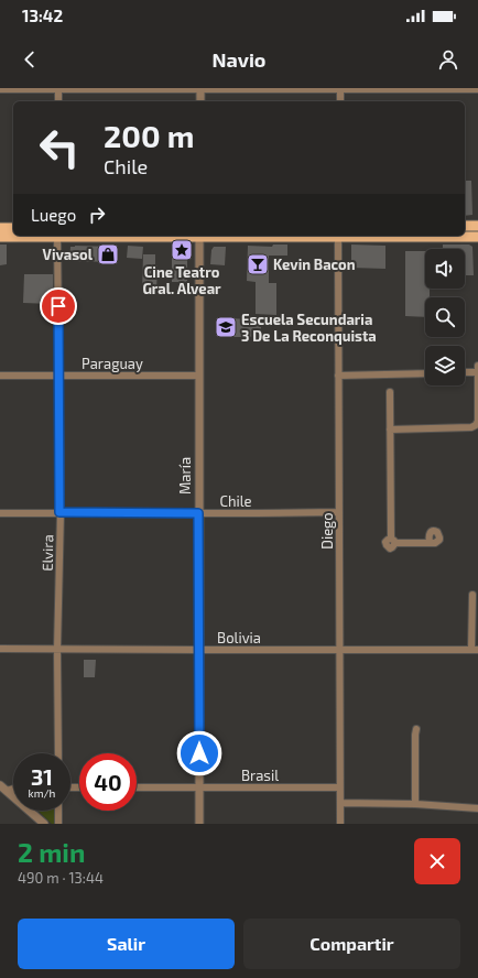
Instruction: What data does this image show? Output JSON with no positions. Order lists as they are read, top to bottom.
{
  "streets": {
    "street": [
      "Paraguay",
      "María",
      "Chile",
      "Diego",
      "Elvira",
      "Bolivia",
      "Brasil"
    ]
  },
  "crossings": [
    ["Paraguay", "María"],
    ["Paraguay", "Elvira"],
    ["María", "Chile"],
    ["María", "Bolivia"],
    ["María", "Brasil"],
    ["Chile", "Diego"],
    ["Chile", "Elvira"],
    ["Diego", "Bolivia"],
    ["Diego", "Brasil"],
    ["Elvira", "Bolivia"]
  ],
  "places": {
    "place": ["Cine Teatro Gral. Alvear"],
    "shop": ["Vivasol"],
    "bar": ["Kevin Bacon"],
    "school or university": ["Escuela Secundaria 3 De La Reconquista"]
  },
  "page": {
    "status": "13:42",
    "header": "Navio",
    "turn": ["200 m", "Chile"],
    "then": "Luego",
    "speed": "31 km/h",
    "limit": "40",
    "heading": ["2 min", "490 m · 13:44"],
    "buttons": ["Salir", "Compartir"]
  }
}
